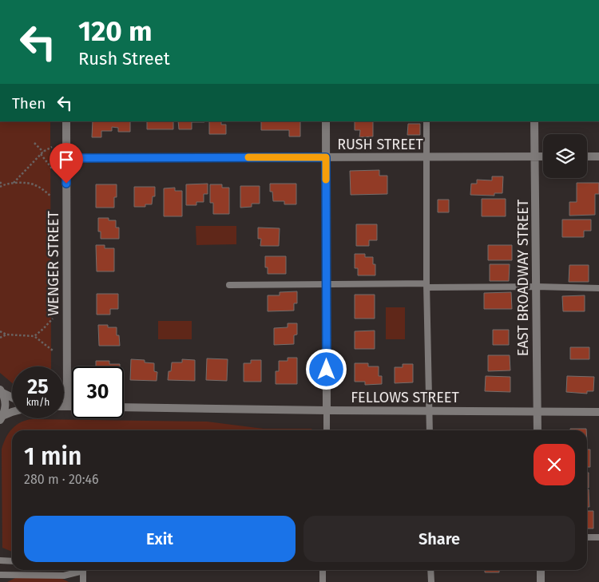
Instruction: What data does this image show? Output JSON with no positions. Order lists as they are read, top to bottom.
{
  "streets": {
    "street": [
      "RUSH STREET",
      "WENGER STREET",
      "EAST BROADWAY STREET",
      "FELLOWS STREET"
    ]
  },
  "crossings": [
    ["RUSH STREET", "WENGER STREET"],
    ["RUSH STREET", "EAST BROADWAY STREET"],
    ["EAST BROADWAY STREET", "FELLOWS STREET"]
  ],
  "page": {
    "turn": ["120 m", "Rush Street"],
    "then": "Then",
    "speed": "25 km/h",
    "limit": "30",
    "heading": ["1 min", "280 m · 20:46"],
    "buttons": ["Exit", "Share"]
  }
}
